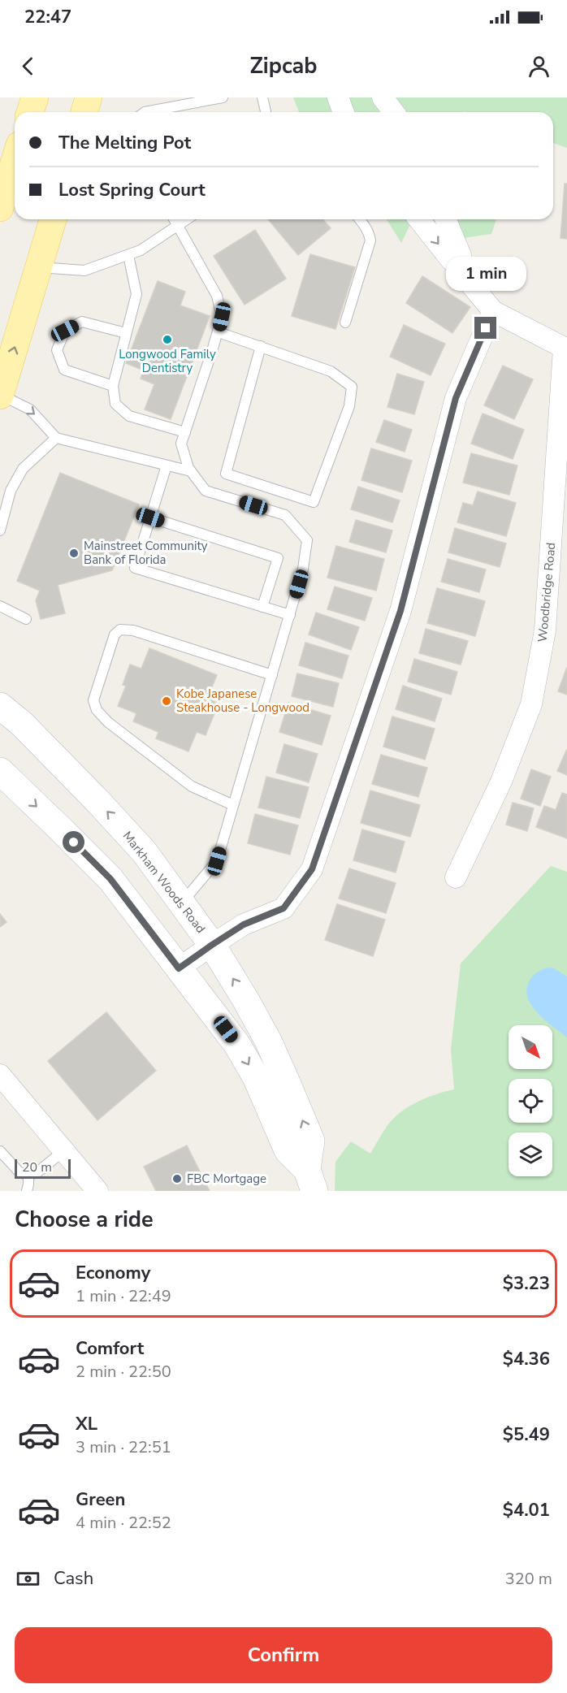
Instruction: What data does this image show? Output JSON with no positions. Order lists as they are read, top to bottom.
{
  "streets": {
    "main road": ["Markham Woods Road"],
    "street": ["Woodbridge Road"]
  },
  "places": [
    "Longwood Family Dentistry",
    "Mainstreet Community Bank of Florida",
    "Kobe Japanese Steakhouse - Longwood",
    "FBC Mortgage"
  ],
  "scale_bar": "20 m",
  "north": "bottom right",
  "page": {
    "status": "22:47",
    "header": "Zipcab",
    "banner": ["The Melting Pot", "Lost Spring Court"],
    "bubble": "1 min",
    "scale": "20 m",
    "heading": "Choose a ride",
    "list": [
      {
        "name": "Economy",
        "note": "1 min · 22:49",
        "value": "$3.23"
      },
      {
        "name": "Comfort",
        "note": "2 min · 22:50",
        "value": "$4.36"
      },
      {
        "name": "XL",
        "note": "3 min · 22:51",
        "value": "$5.49"
      },
      {
        "name": "Green",
        "note": "4 min · 22:52",
        "value": "$4.01"
      }
    ],
    "pay": ["Cash", "320 m"],
    "buttons": "Confirm"
  }
}
